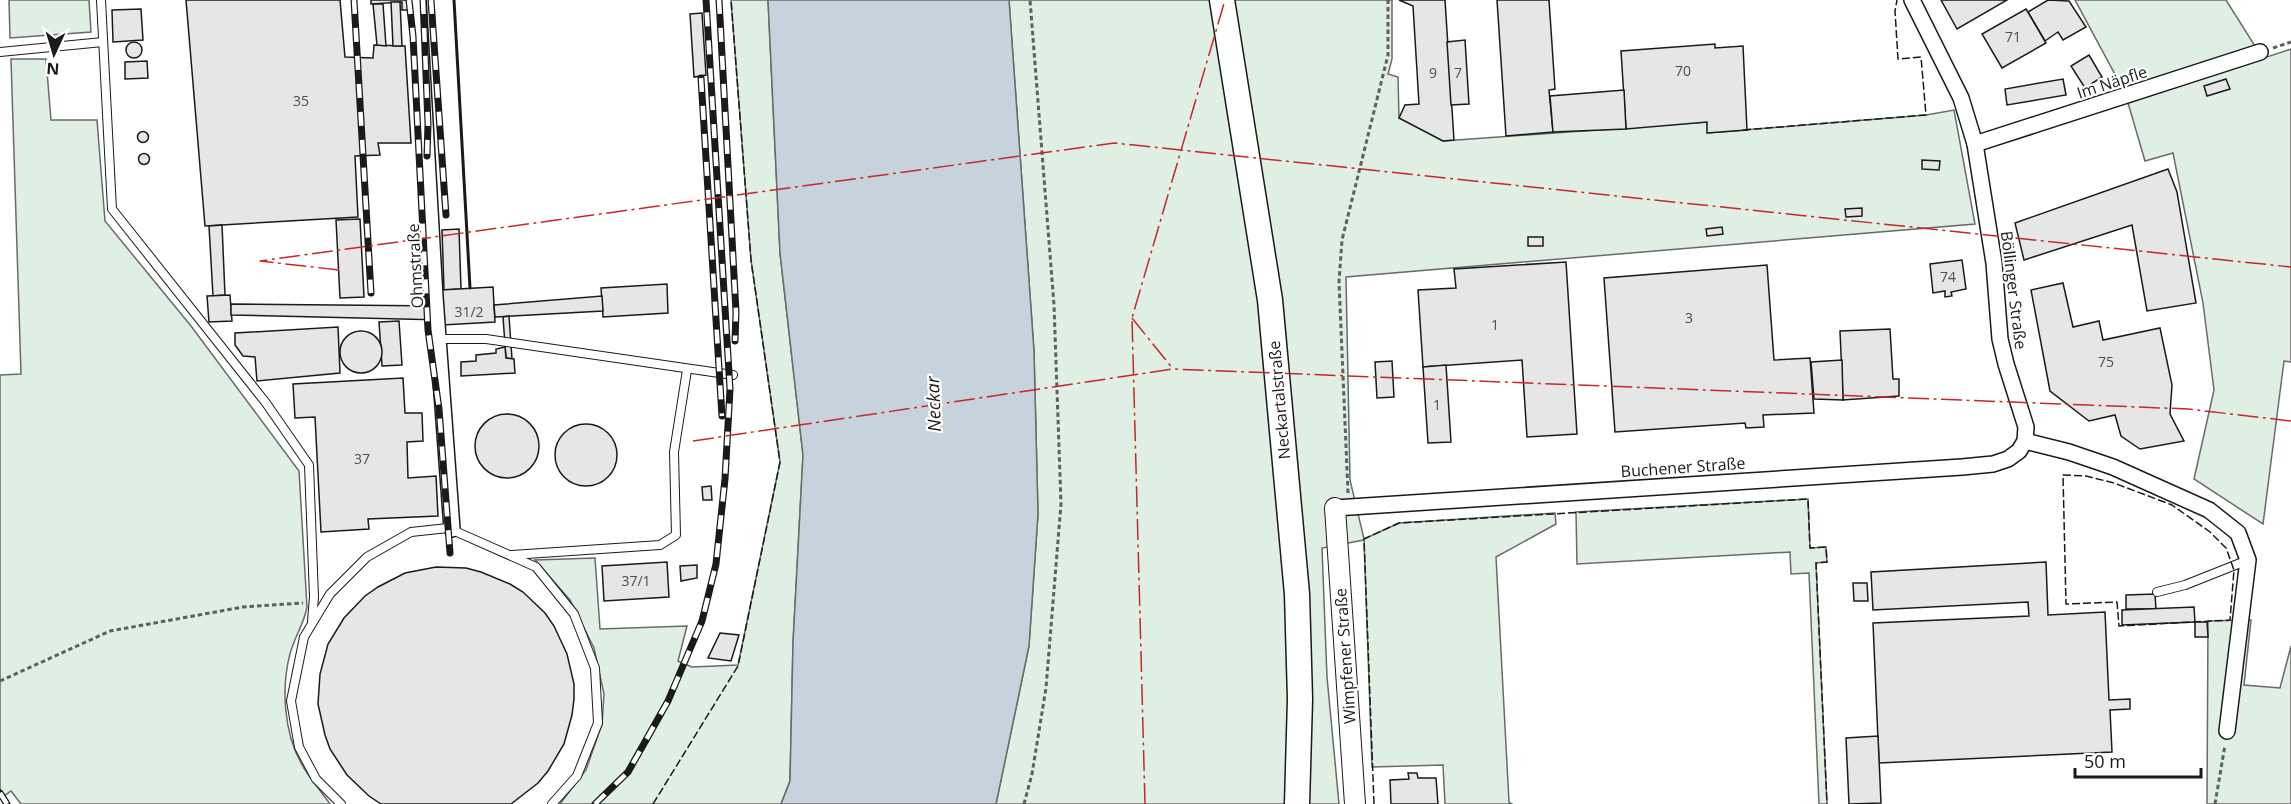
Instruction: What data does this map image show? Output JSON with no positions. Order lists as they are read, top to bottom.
{
  "streets": {
    "main road": ["Neckartalstraße"],
    "street": [
      "Im Näpfle",
      "Ohmstraße",
      "Böllinger Straße",
      "Buchener Straße",
      "Wimpfener Straße"
    ]
  },
  "crossings": [
    ["Im Näpfle", "Böllinger Straße"],
    ["Böllinger Straße", "Buchener Straße"],
    ["Buchener Straße", "Wimpfener Straße"]
  ],
  "water": ["Neckar"],
  "house_numbers": [
    "71",
    "70",
    "9",
    "7",
    "35",
    "74",
    "31/2",
    "3",
    "1",
    "75",
    "1",
    "37",
    "37/1"
  ],
  "scale_bar": "50 m",
  "north": "bottom"
}
